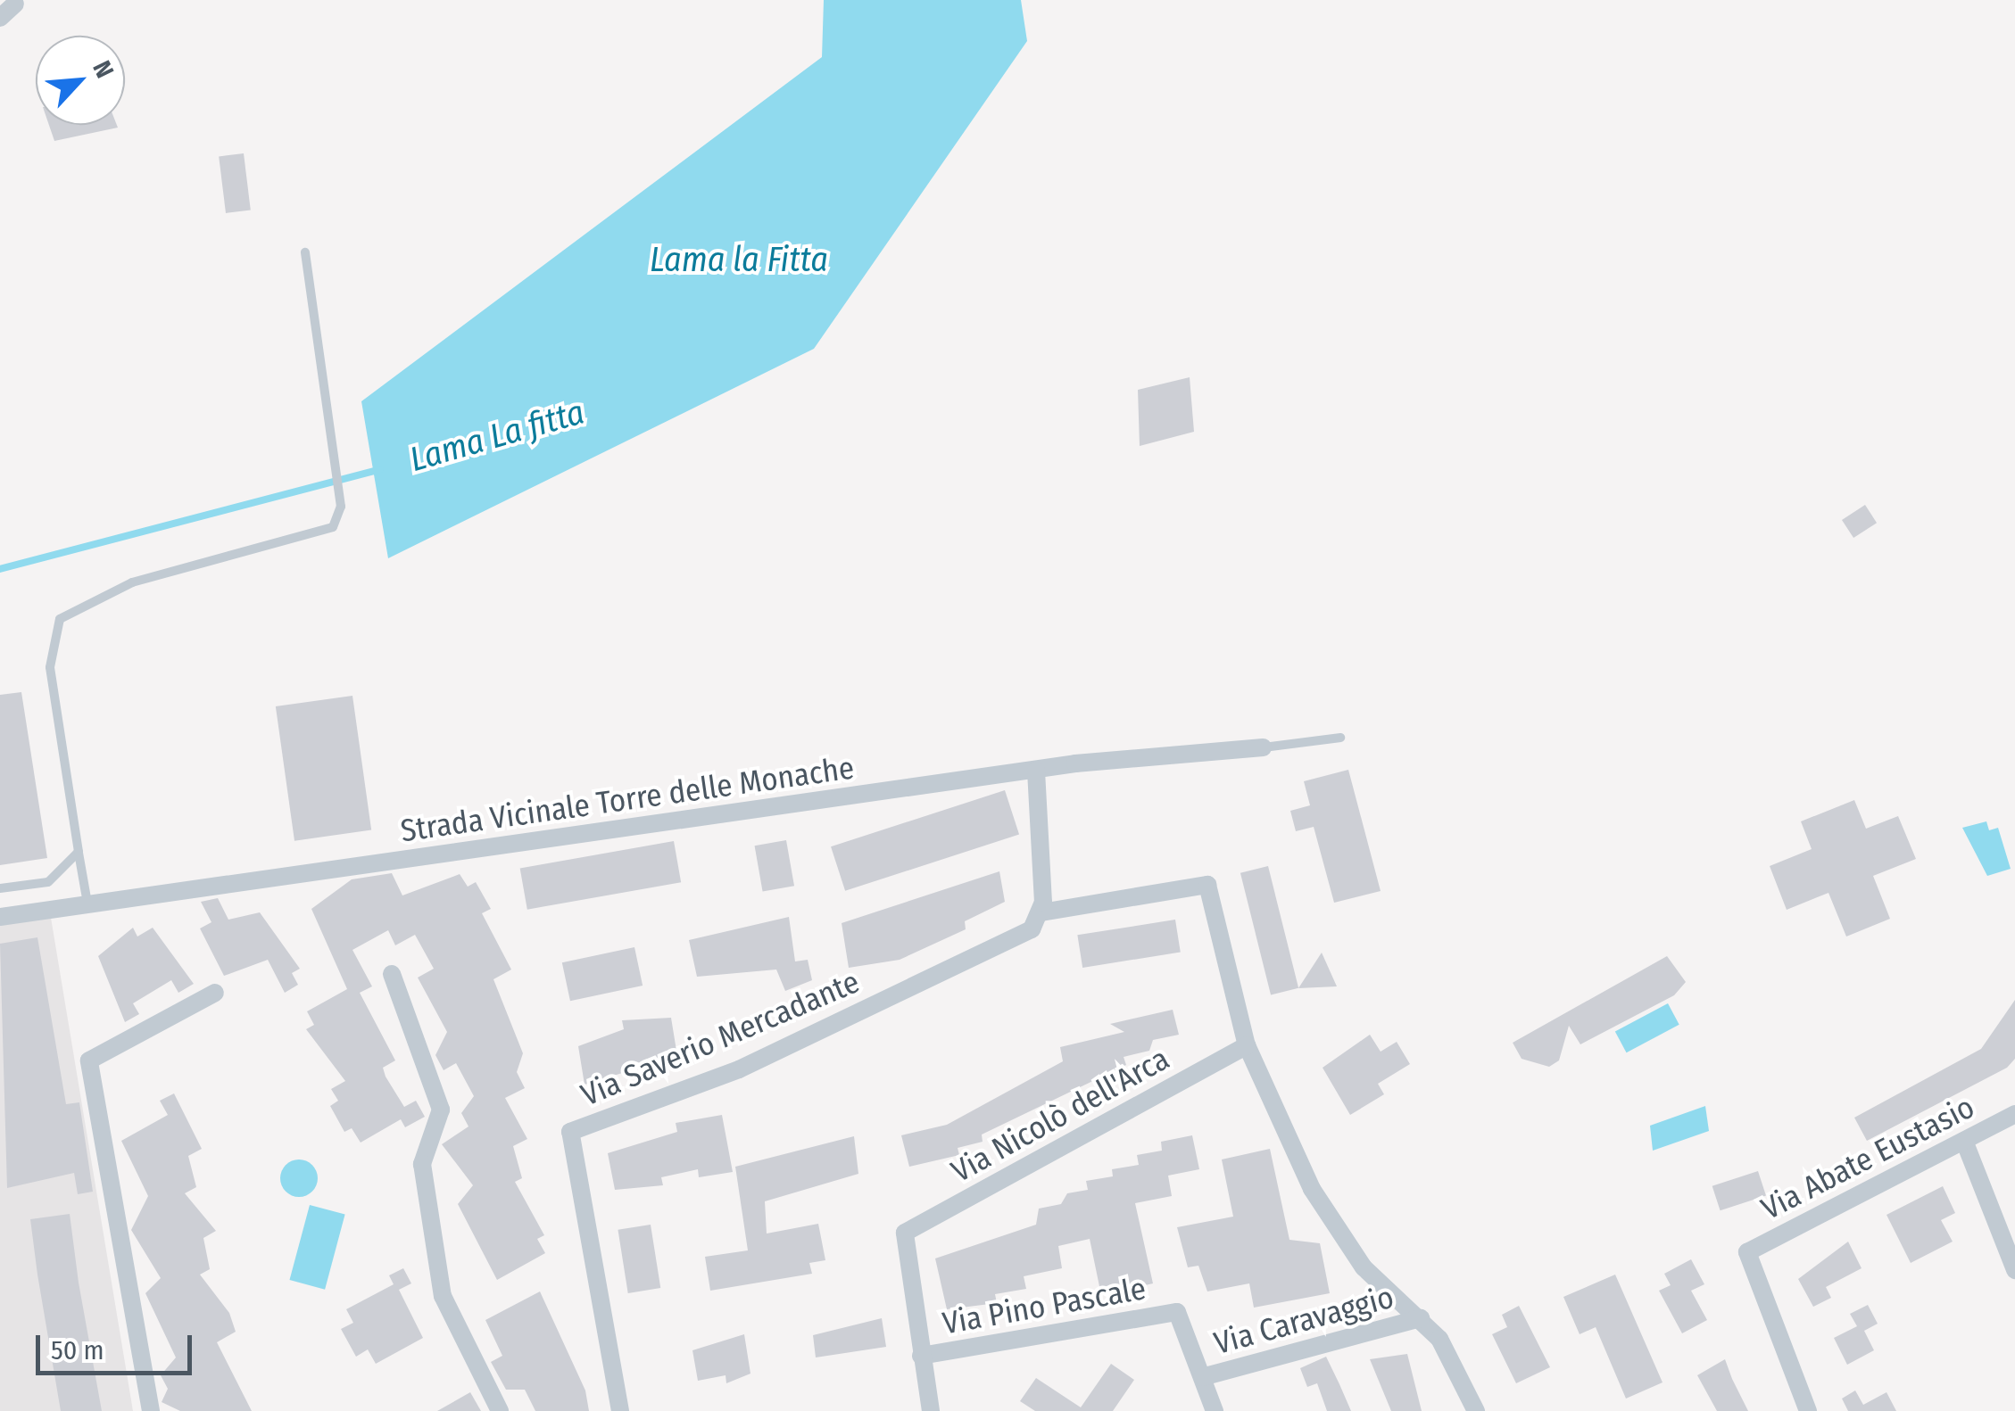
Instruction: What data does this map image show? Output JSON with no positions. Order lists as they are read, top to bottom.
{
  "streets": {
    "street": [
      "Strada Vicinale Torre delle Monache",
      "Via Saverio Mercadante",
      "Via Nicolò dell'Arca",
      "Via Abate Eustasio",
      "Via Pino Pascale",
      "Via Caravaggio"
    ]
  },
  "crossings": [
    ["Via Nicolò dell'Arca", "Via Pino Pascale"],
    ["Via Pino Pascale", "Via Caravaggio"]
  ],
  "water": ["Lama la Fitta", "Lama La fitta"],
  "scale_bar": "50 m",
  "north": "top right"
}
